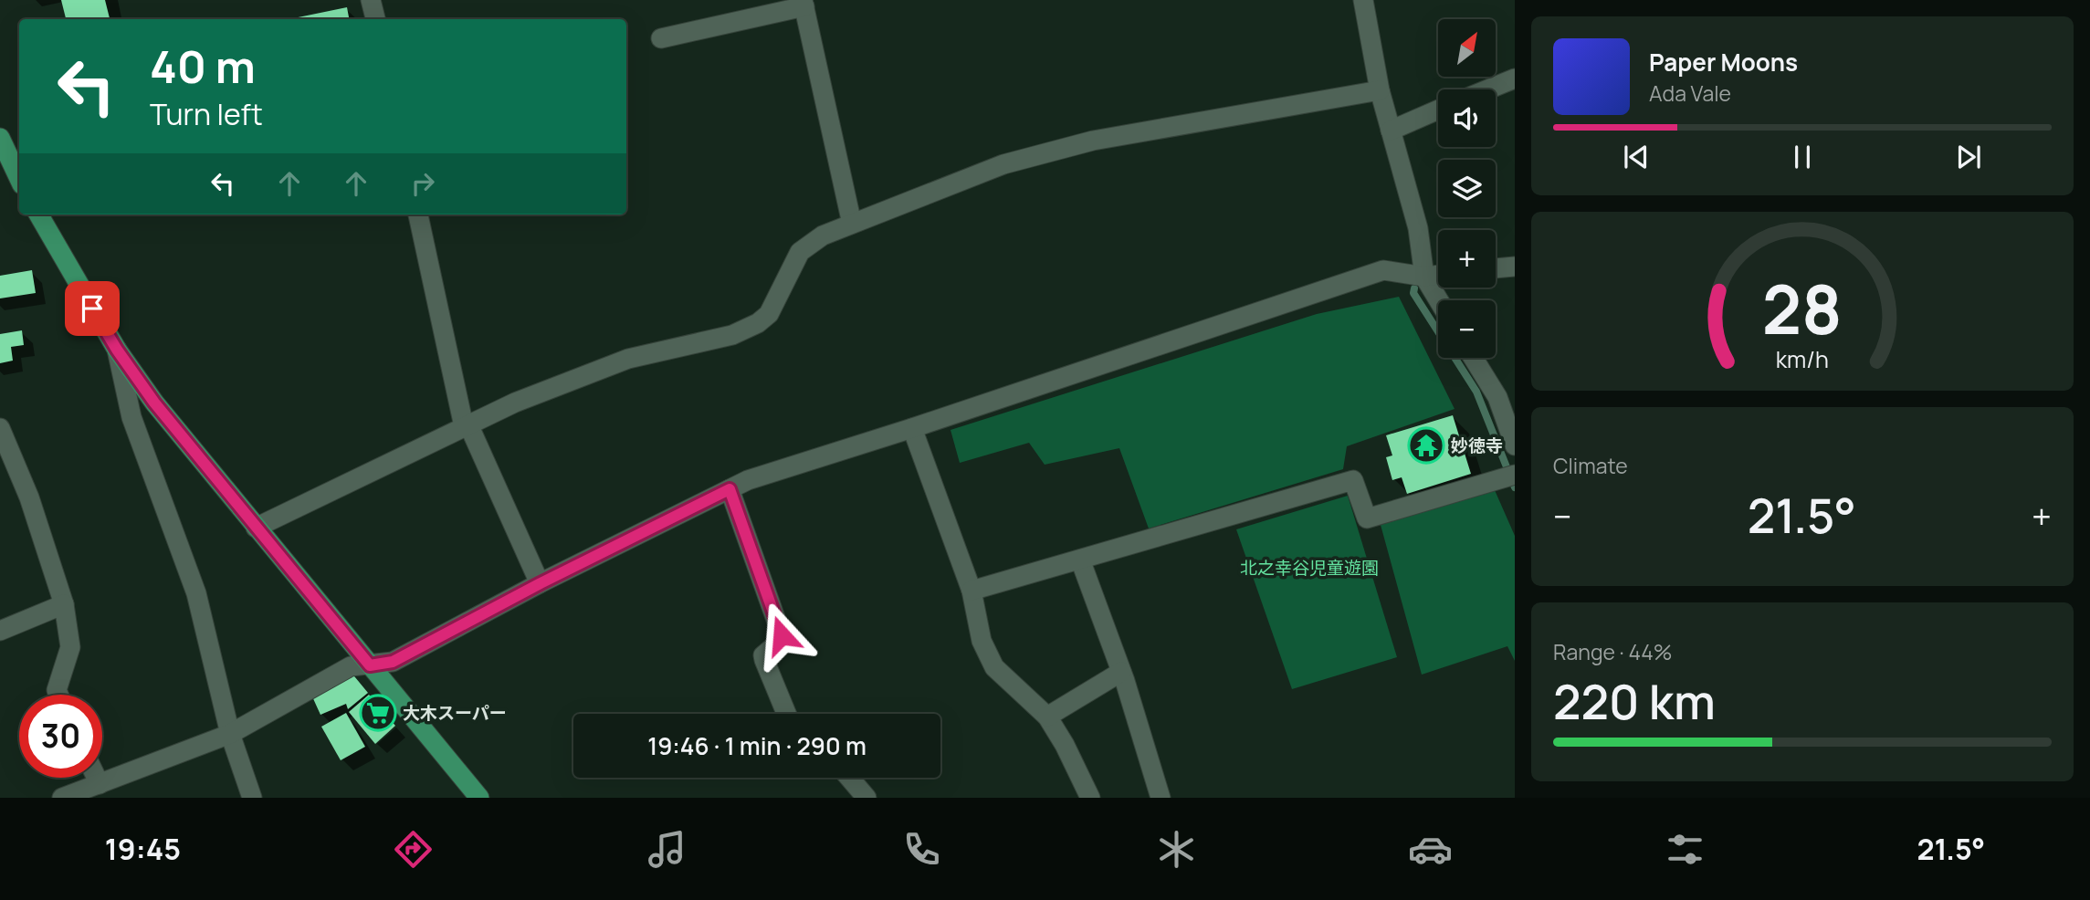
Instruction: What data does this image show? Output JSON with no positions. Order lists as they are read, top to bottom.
{
  "parks": ["北之幸谷児童遊園"],
  "places": {
    "temple": ["妙徳寺"],
    "supermarket": ["大木スーパー"]
  },
  "north": "top right",
  "page": {
    "map_buttons": ["+", "−"],
    "turn": ["40 m", "Turn left"],
    "song": ["Paper Moons", "Ada Vale"],
    "tile": [
      "Climate",
      ["Range · 44%", "220 km"]
    ],
    "heat": ["−", "21.5°", "+"],
    "limit": "30",
    "trip": "19:46 · 1 min · 290 m",
    "tabs": ["19:45", "21.5°"],
    "gauge": ["28", "km/h"]
  }
}
